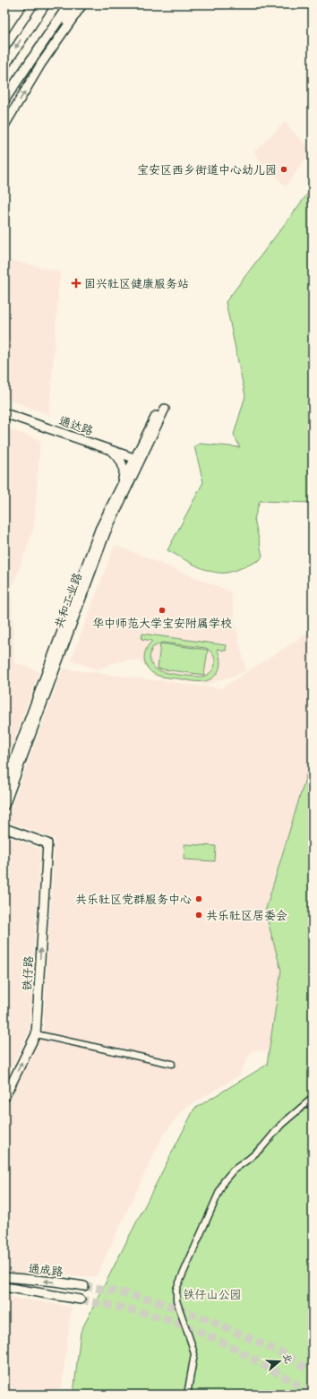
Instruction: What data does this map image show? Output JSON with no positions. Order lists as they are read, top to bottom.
{
  "streets": {
    "street": [
      "通达路",
      "共和工业路",
      "铁仔路",
      "通成路"
    ]
  },
  "crossings": [
    ["通达路", "共和工业路"]
  ],
  "one_way": ["铁仔路"],
  "parks": ["铁仔山公园"],
  "places": {
    "other": [
      "宝安区西乡街道中心幼儿园",
      "华中师范大学宝安附属学校",
      "共乐社区党群服务中心",
      "共乐社区居委会"
    ],
    "health": ["固兴社区健康服务站"]
  },
  "north": "right"
}
